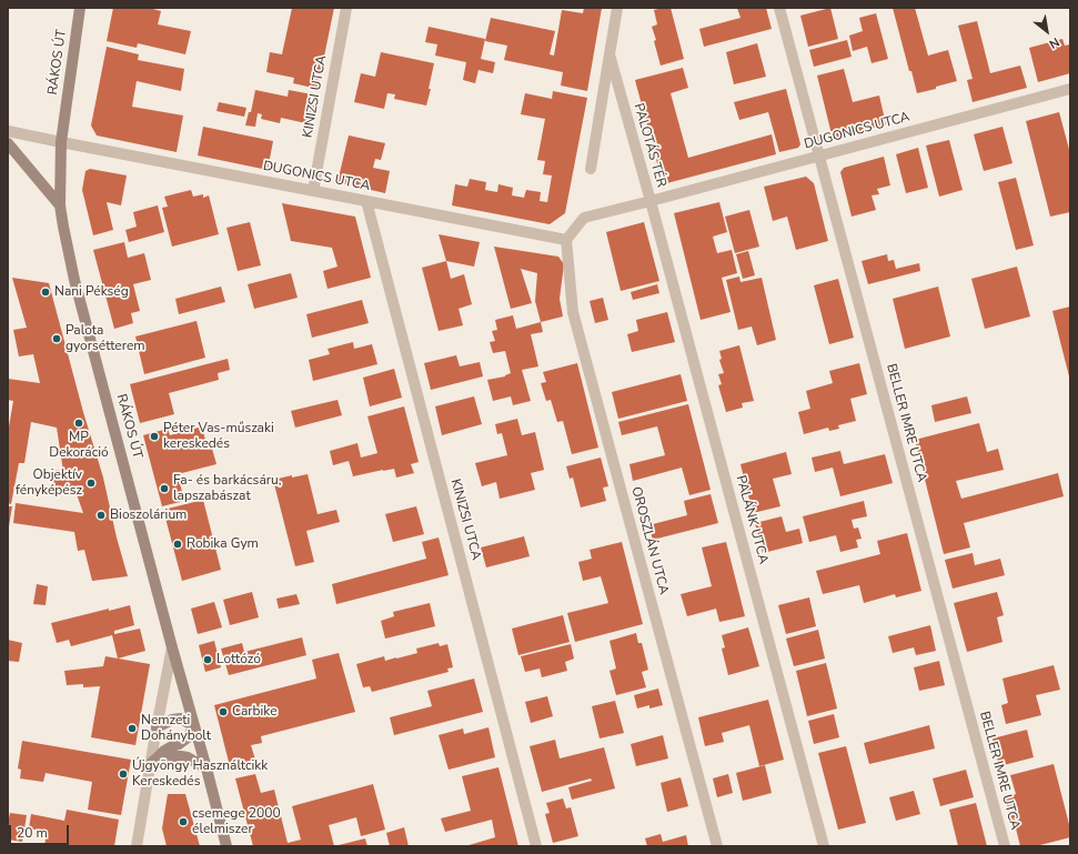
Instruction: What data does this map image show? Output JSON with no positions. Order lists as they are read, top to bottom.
{
  "streets": {
    "street": [
      "RÁKOS ÚT",
      "KINIZSI UTCA",
      "DUGONICS UTCA",
      "PALOTÁS TÉR",
      "BELLER IMRE UTCA",
      "PALÁNK UTCA",
      "OROSZLÁN UTCA"
    ]
  },
  "crossings": [
    ["RÁKOS ÚT", "DUGONICS UTCA"],
    ["KINIZSI UTCA", "DUGONICS UTCA"],
    ["DUGONICS UTCA", "PALOTÁS TÉR"],
    ["DUGONICS UTCA", "BELLER IMRE UTCA"],
    ["DUGONICS UTCA", "PALÁNK UTCA"],
    ["DUGONICS UTCA", "OROSZLÁN UTCA"],
    ["PALOTÁS TÉR", "PALÁNK UTCA"],
    ["PALOTÁS TÉR", "OROSZLÁN UTCA"]
  ],
  "places": [
    "Nani Pékség",
    "Palota gyorsétterem",
    "MP Dekoráció",
    "Péter Vas-műszaki kereskedés",
    "Objektív fényképész",
    "Fa- és barkácsáru, lapszabászat",
    "Bioszolárium",
    "Robika Gym",
    "Lottózó",
    "Carbike",
    "Nemzeti Dohánybolt",
    "Újgyöngy Használtcikk Kereskedés",
    "csemege 2000 élelmiszer"
  ],
  "scale_bar": "20 m",
  "north": "bottom right"
}
